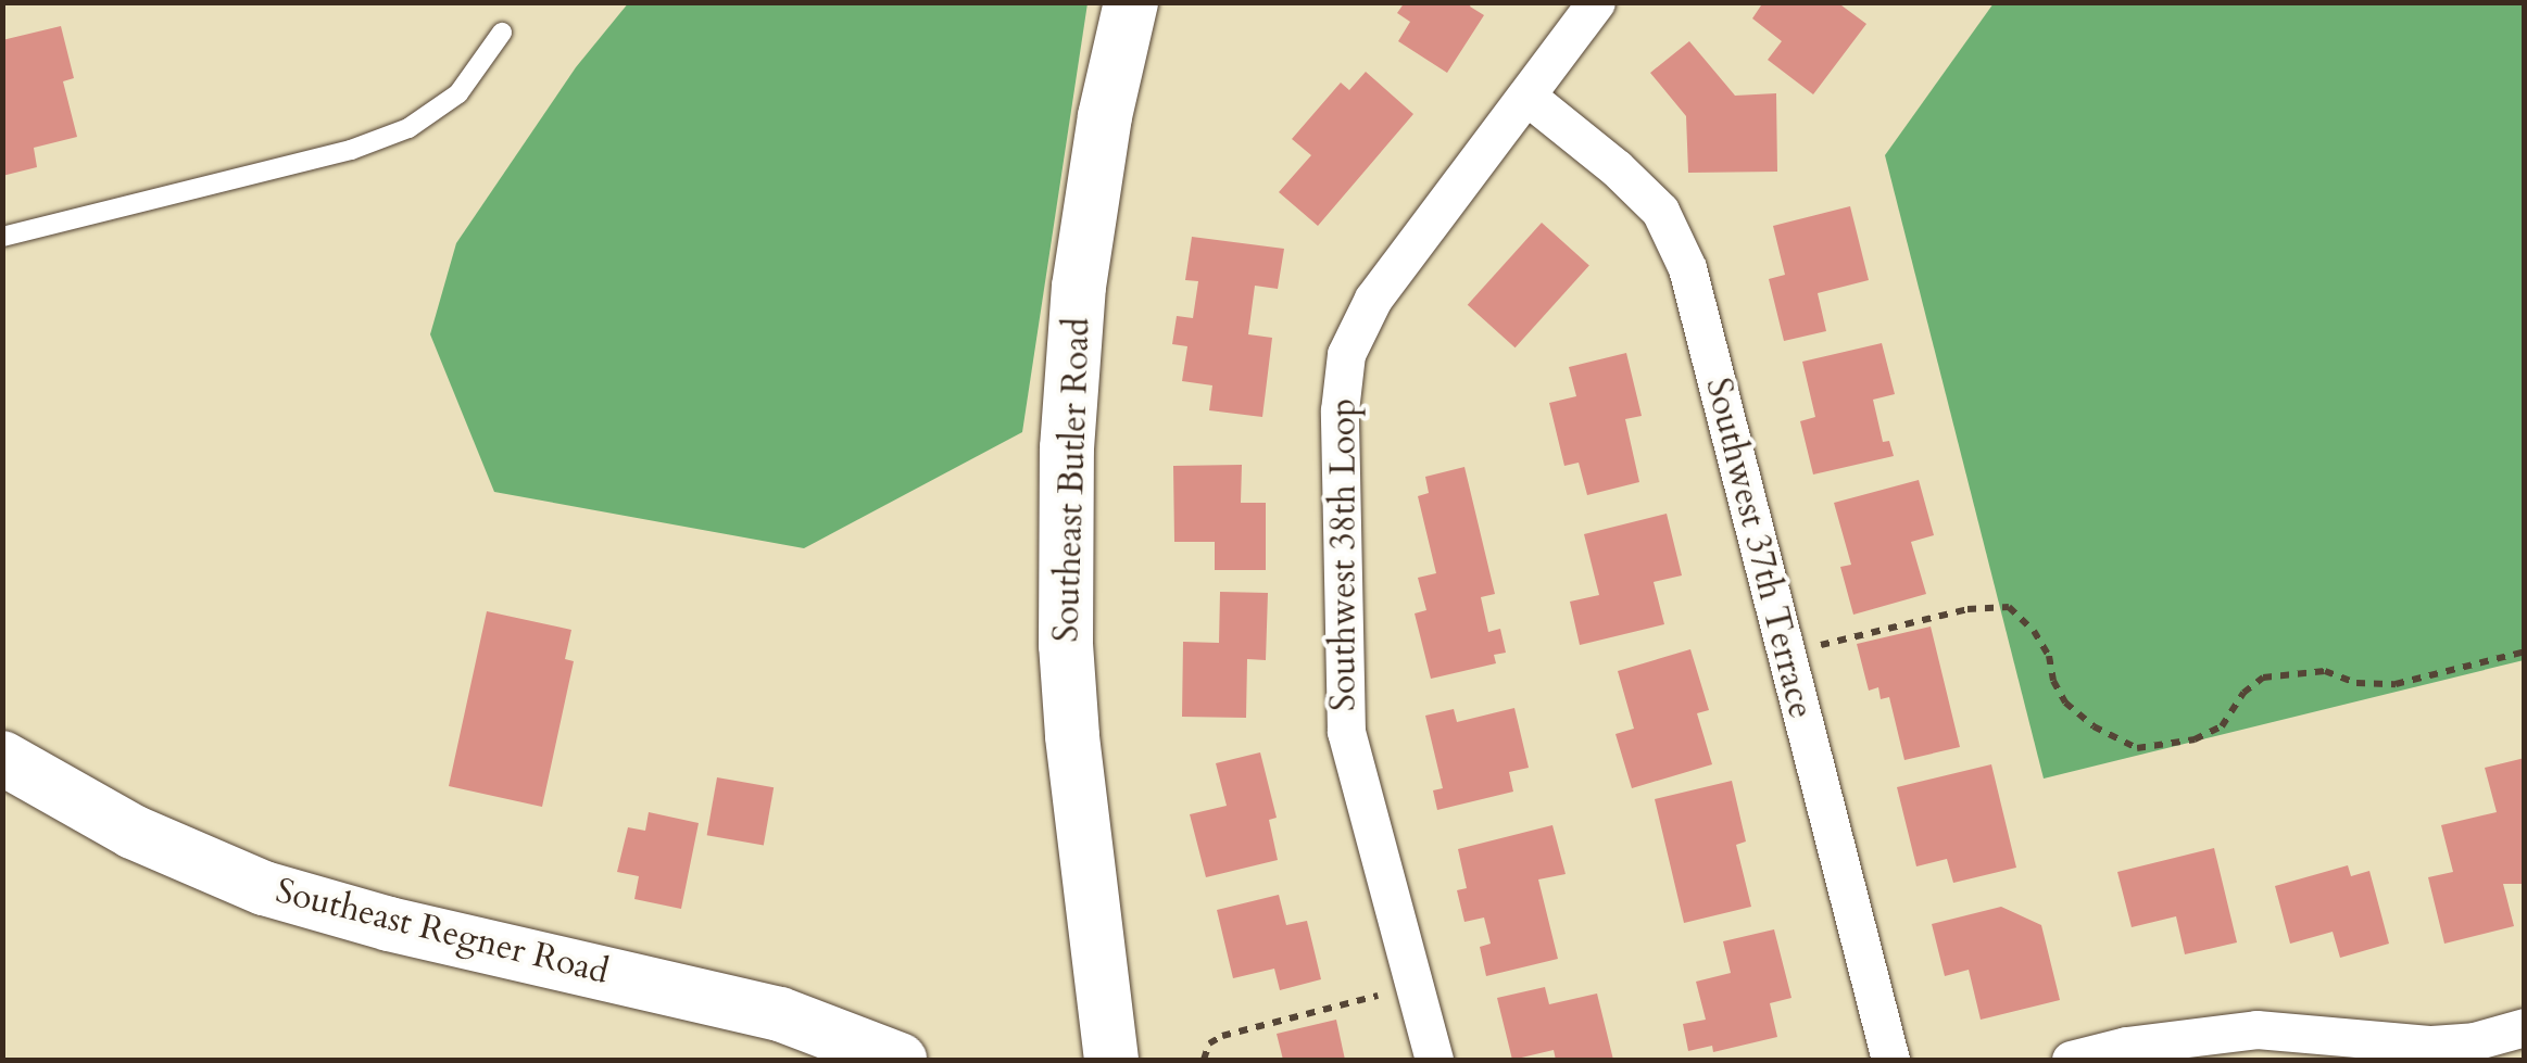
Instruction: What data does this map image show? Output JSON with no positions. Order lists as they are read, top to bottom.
{
  "streets": {
    "main road": ["Southeast Butler Road", "Southeast Regner Road"],
    "street": ["Southwest 37th Terrace", "Southwest 38th Loop"]
  },
  "crossings": [
    ["Southwest 37th Terrace", "Southwest 38th Loop"]
  ]
}
